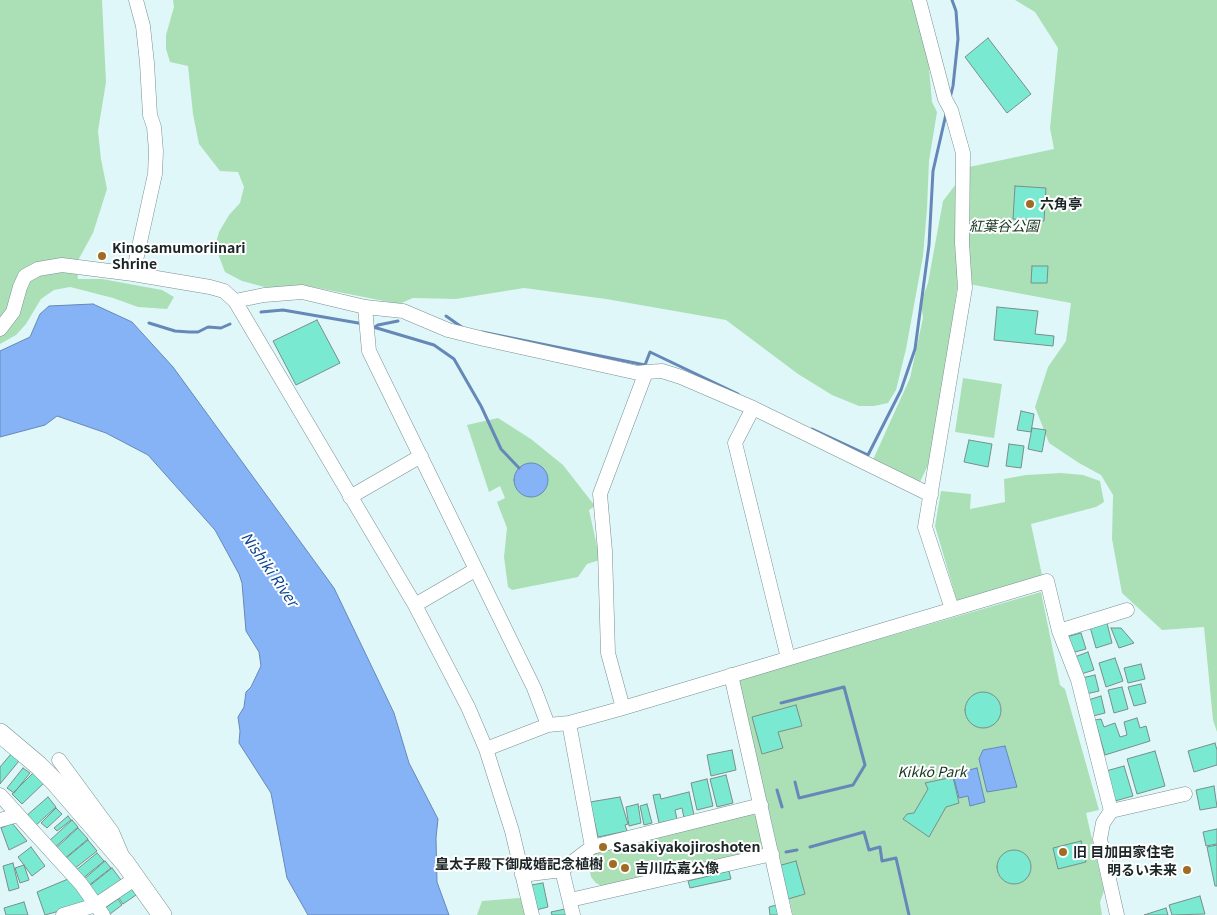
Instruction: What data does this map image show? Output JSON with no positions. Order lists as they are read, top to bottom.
{
  "water": ["Nishiki River"],
  "parks": ["紅葉谷公園", "Kikkō Park"],
  "places": [
    "六角亭",
    "Kinosamumoriinari Shrine",
    "Sasakiyakojiroshoten",
    "旧 目加田家住宅",
    "皇太子殿下御成婚記念植樹",
    "吉川広嘉公像",
    "明るい未来"
  ]
}
